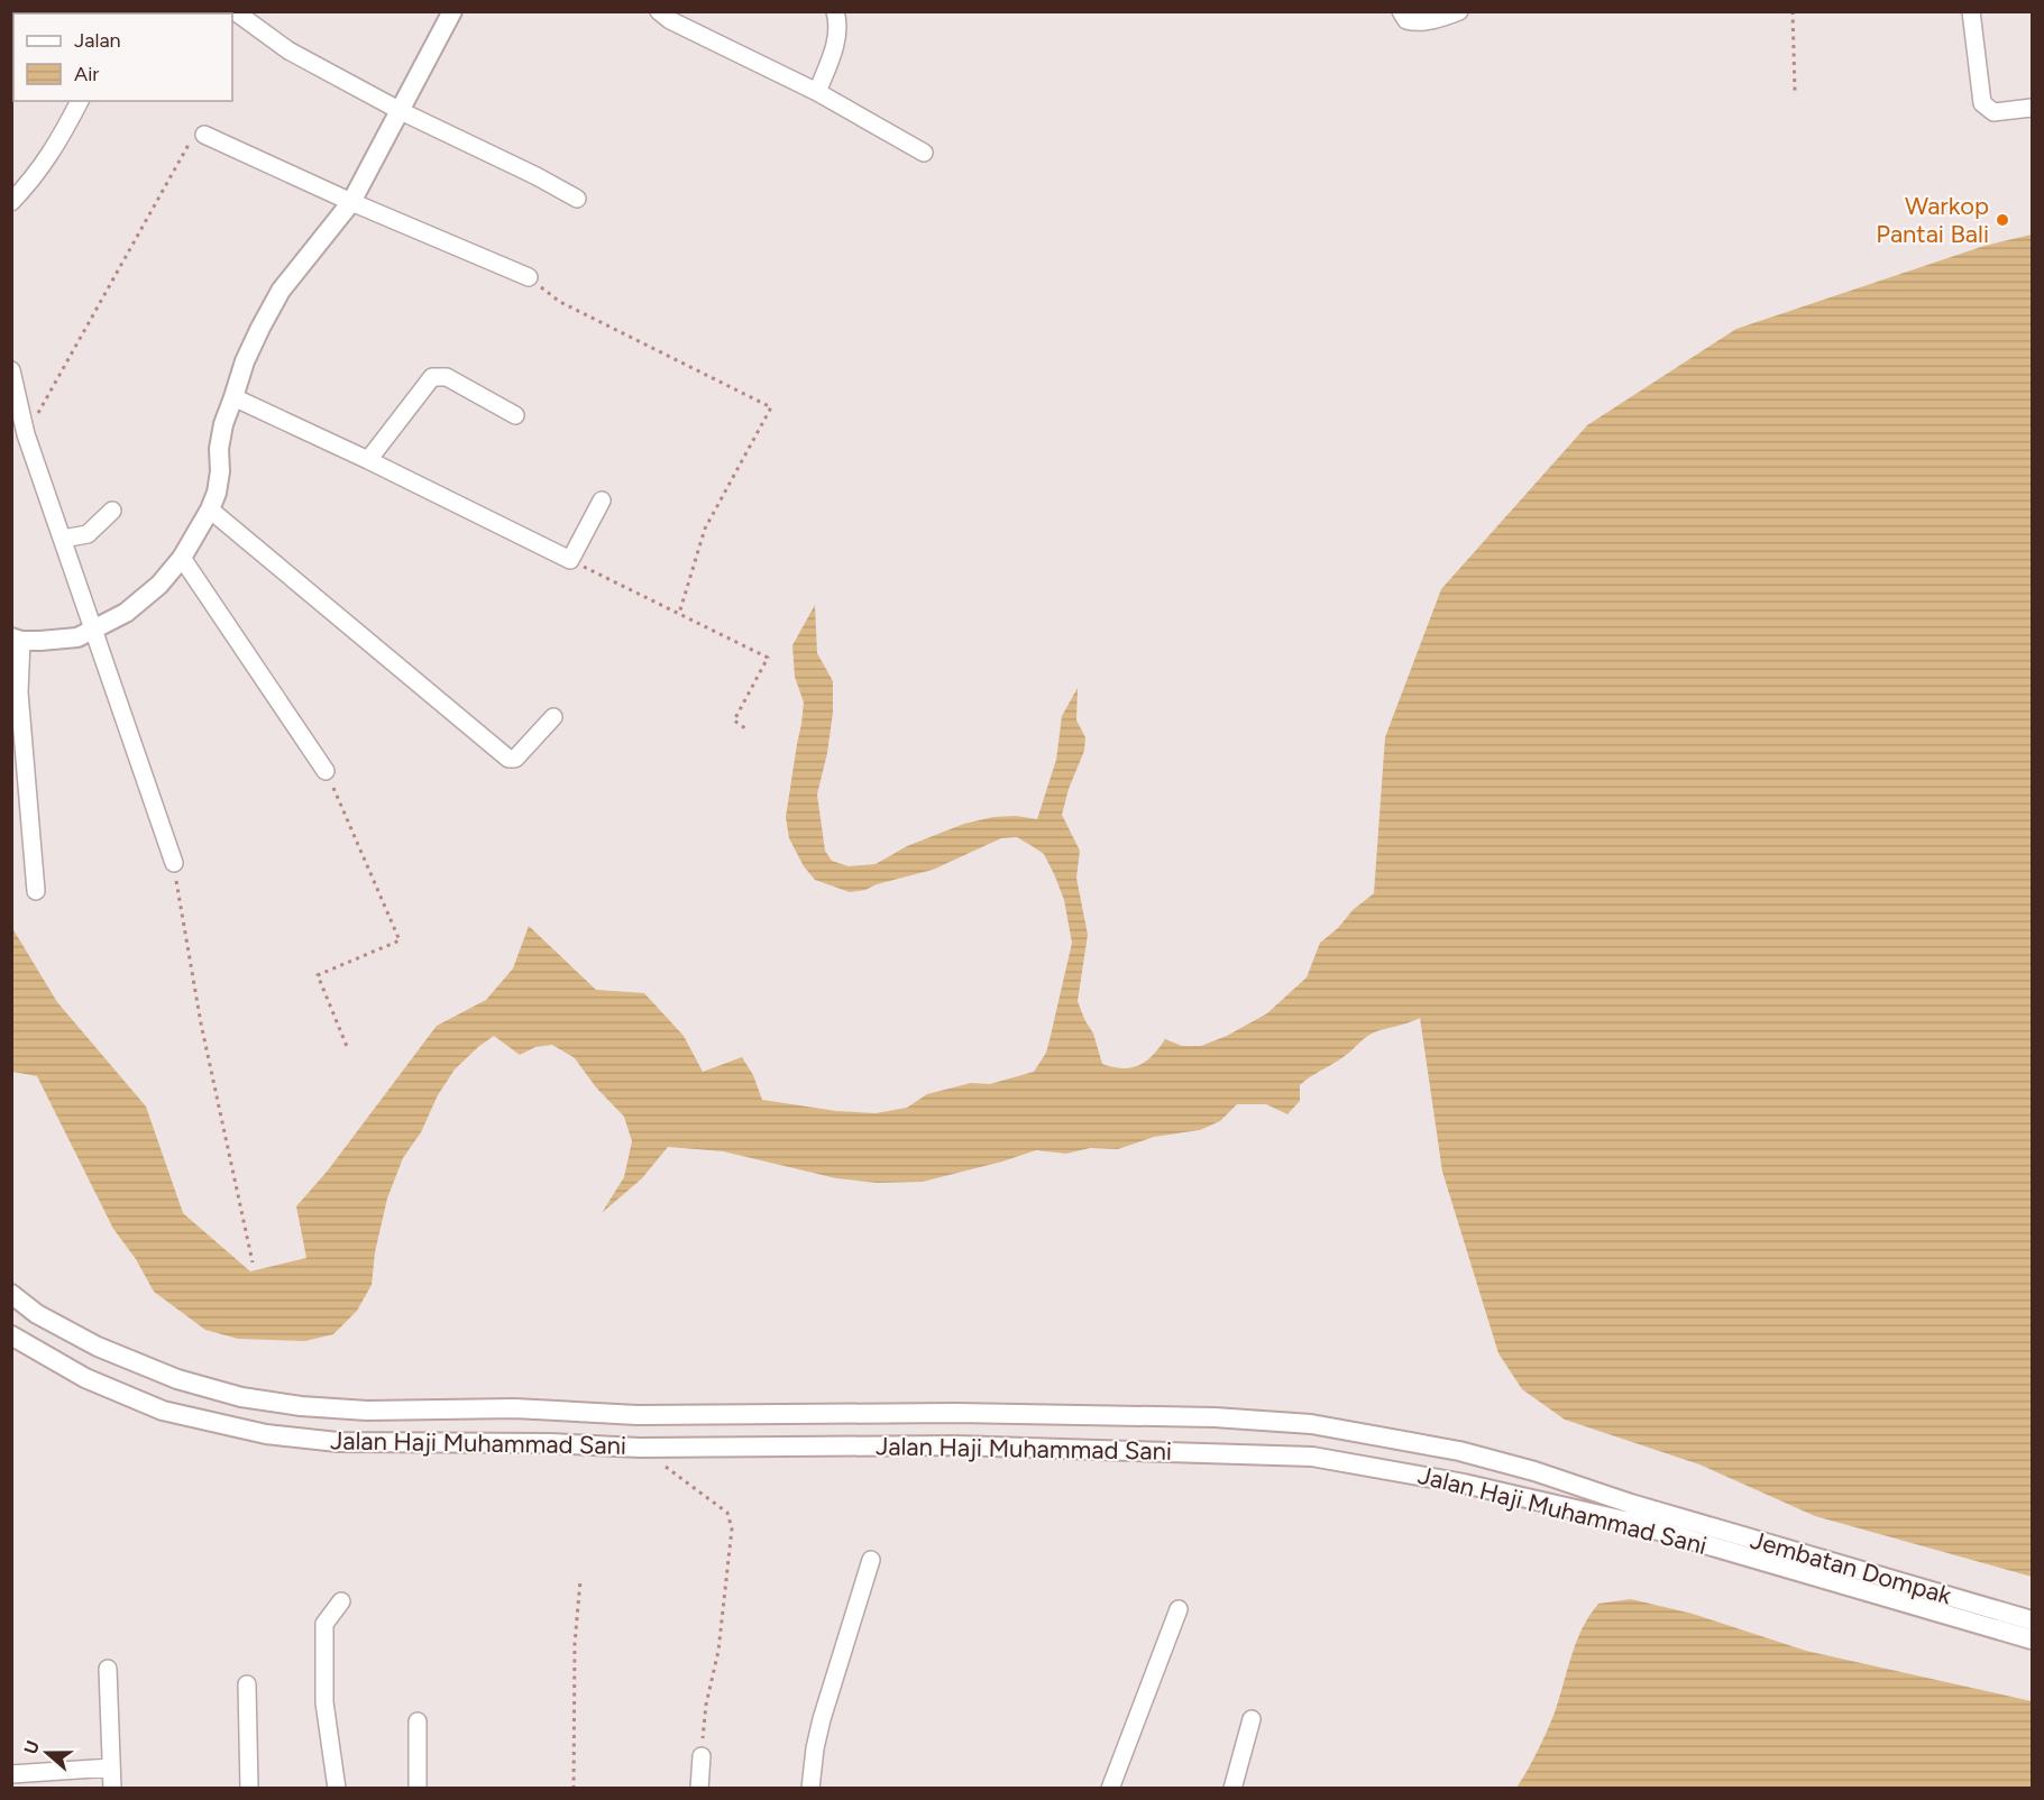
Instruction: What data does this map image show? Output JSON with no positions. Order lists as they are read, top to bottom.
{
  "streets": {
    "main road": ["Jalan Haji Muhammad Sani", "Jembatan Dompak"]
  },
  "crossings": [
    ["Jalan Haji Muhammad Sani", "Jembatan Dompak"]
  ],
  "places": ["Warkop Pantai Bali"],
  "legend": ["Jalan", "Air"],
  "north": "left"
}
